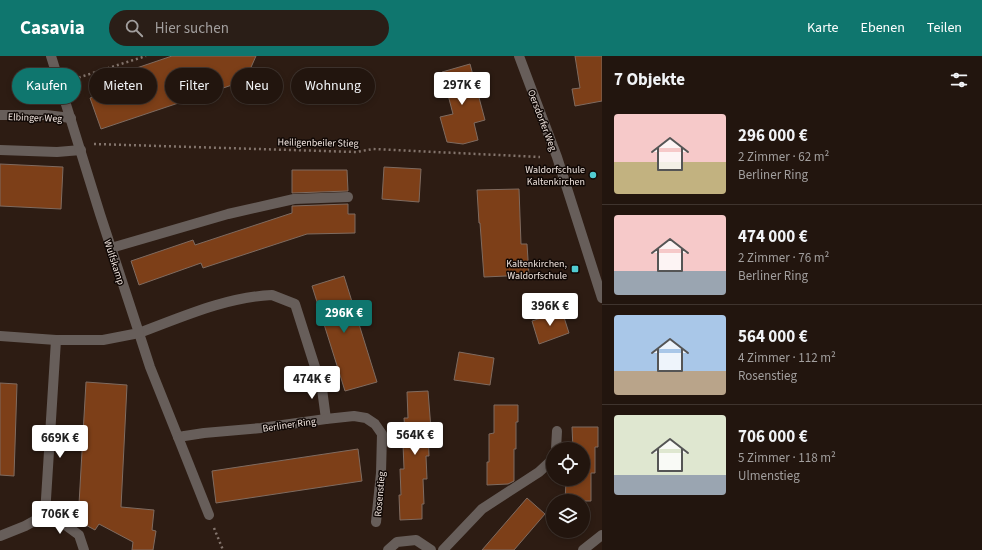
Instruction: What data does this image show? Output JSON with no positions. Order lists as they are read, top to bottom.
{
  "streets": {
    "street": [
      "Elbinger Weg",
      "Oersdorfer Weg",
      "Wulfskamp",
      "Berliner Ring",
      "Rosenstieg"
    ],
    "path": ["Heiligenbeiler Stieg"]
  },
  "crossings": [
    ["Elbinger Weg", "Wulfskamp"],
    ["Oersdorfer Weg", "Heiligenbeiler Stieg"],
    ["Heiligenbeiler Stieg", "Wulfskamp"],
    ["Wulfskamp", "Berliner Ring"],
    ["Berliner Ring", "Rosenstieg"]
  ],
  "places": {
    "other": ["Waldorfschule Kaltenkirchen"],
    "transit": ["Kaltenkirchen, Waldorfschule"]
  },
  "page": {
    "header": "Casavia",
    "search": "Hier suchen",
    "nav": ["Karte", "Ebenen", "Teilen"],
    "heading": "7 Objekte",
    "chip": [
      "Kaufen",
      "Mieten",
      "Filter",
      "Neu",
      "Wohnung"
    ],
    "price": [
      "297K €",
      "396K €",
      "296K €",
      "474K €",
      "564K €",
      "669K €",
      "706K €"
    ],
    "list": [
      {
        "name": "296 000 €",
        "note": "2 Zimmer · 62 m² · Berliner Ring"
      },
      {
        "name": "474 000 €",
        "note": "2 Zimmer · 76 m² · Berliner Ring"
      },
      {
        "name": "564 000 €",
        "note": "4 Zimmer · 112 m² · Rosenstieg"
      },
      {
        "name": "706 000 €",
        "note": "5 Zimmer · 118 m² · Ulmenstieg"
      }
    ]
  }
}
